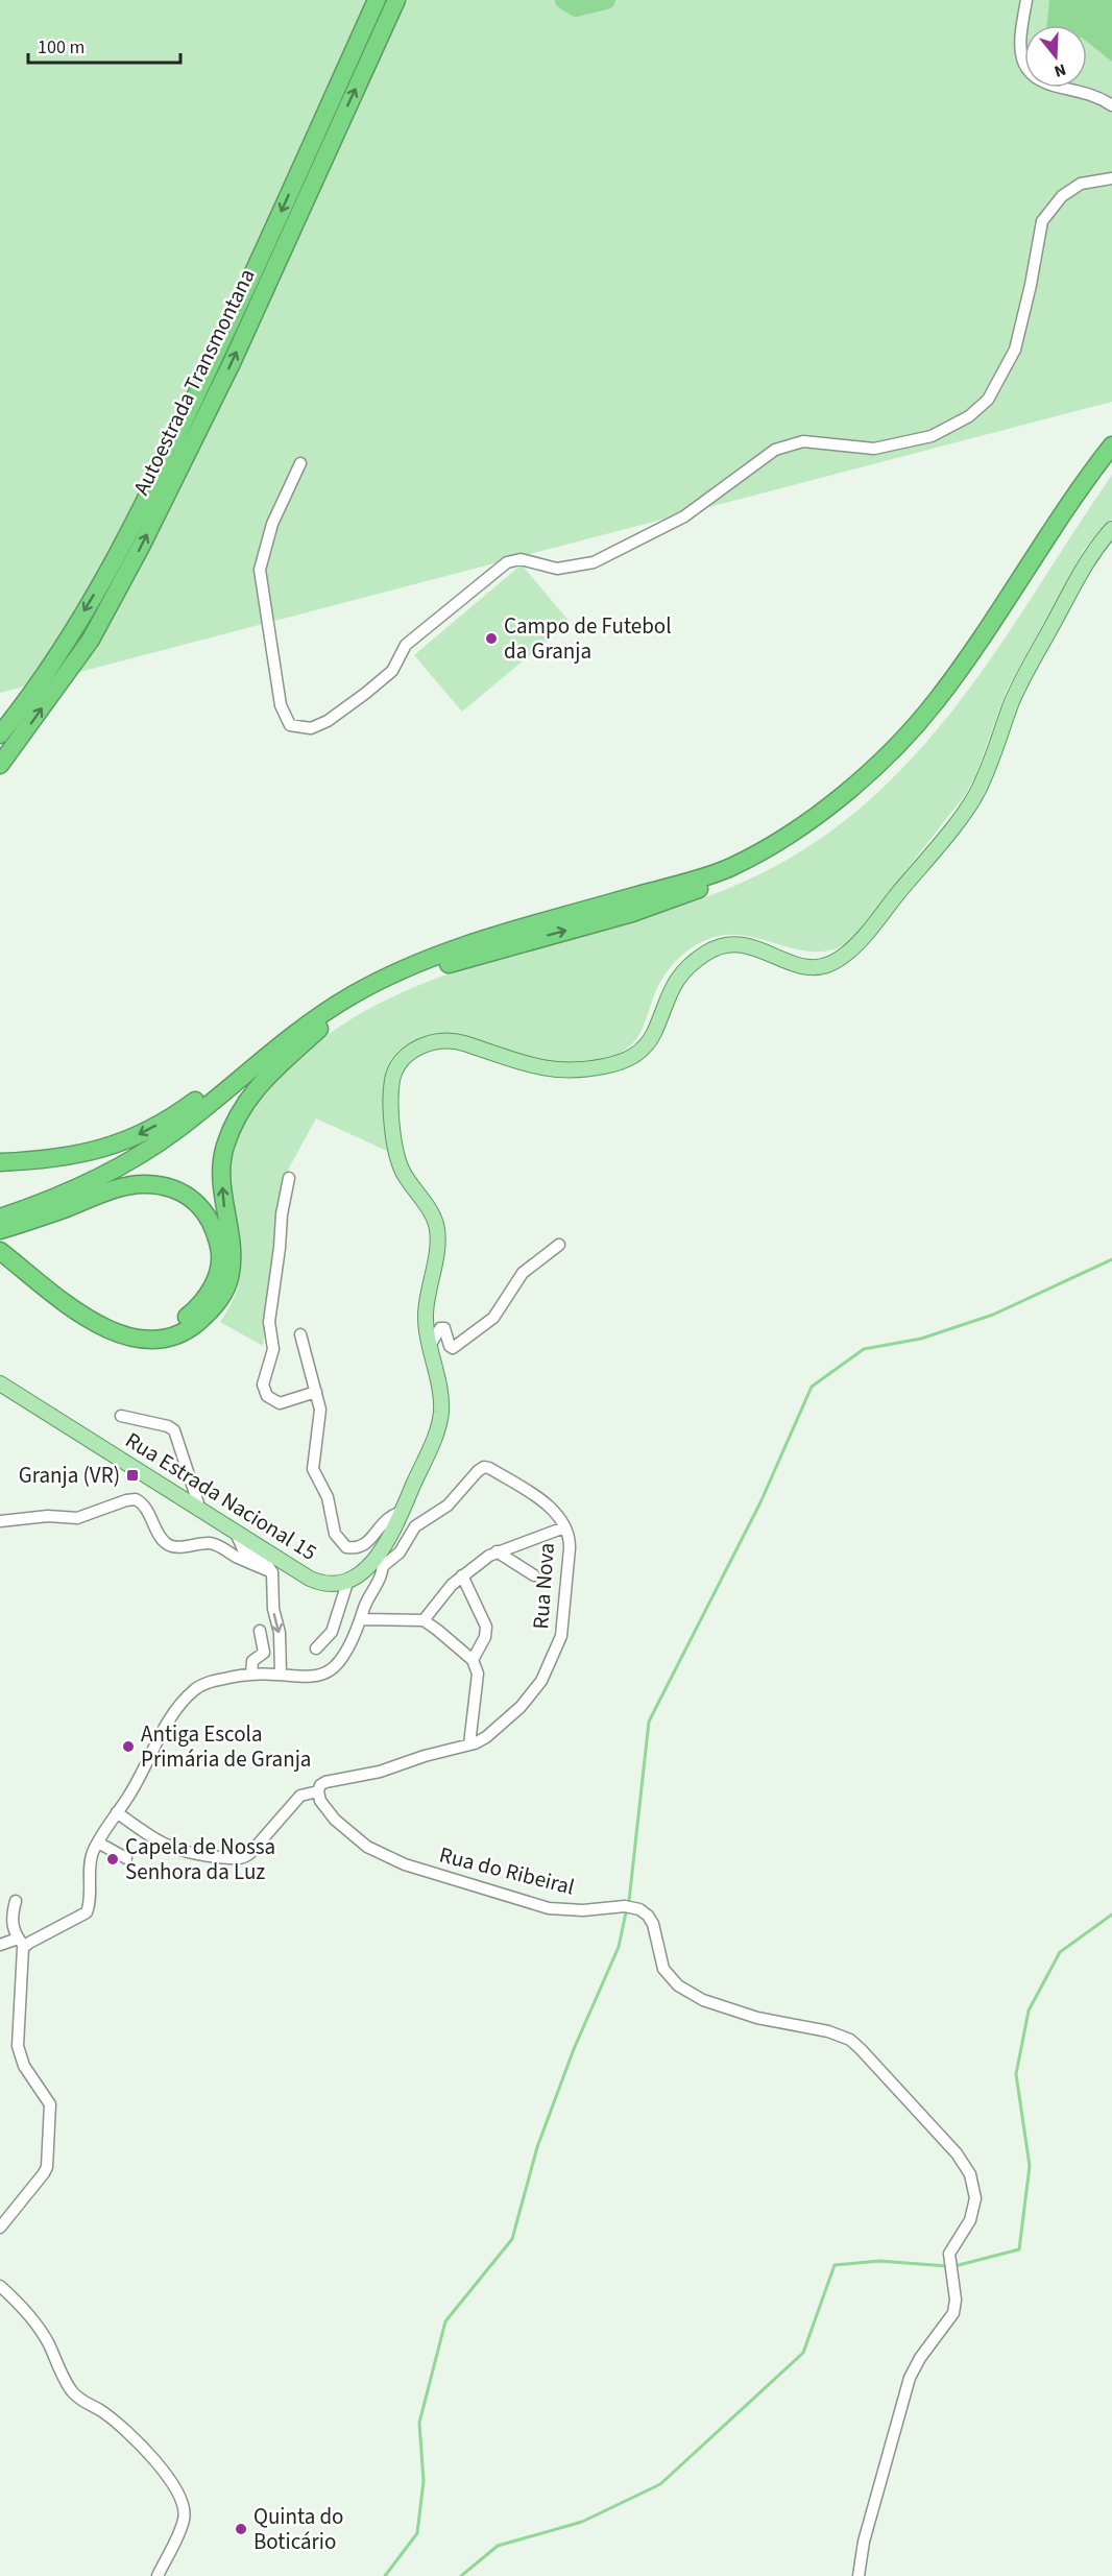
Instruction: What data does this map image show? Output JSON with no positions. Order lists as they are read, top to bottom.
{
  "streets": {
    "highway": ["Autoestrada Transmontana"],
    "main road": ["Rua Estrada Nacional 15"],
    "street": ["Rua Nova", "Rua do Ribeiral"]
  },
  "places": {
    "other": [
      "Campo de Futebol da Granja",
      "Antiga Escola Primária de Granja",
      "Capela de Nossa Senhora da Luz",
      "Quinta do Boticário"
    ],
    "transit": ["Granja (VR)"]
  },
  "scale_bar": "100 m",
  "north": "bottom"
}
